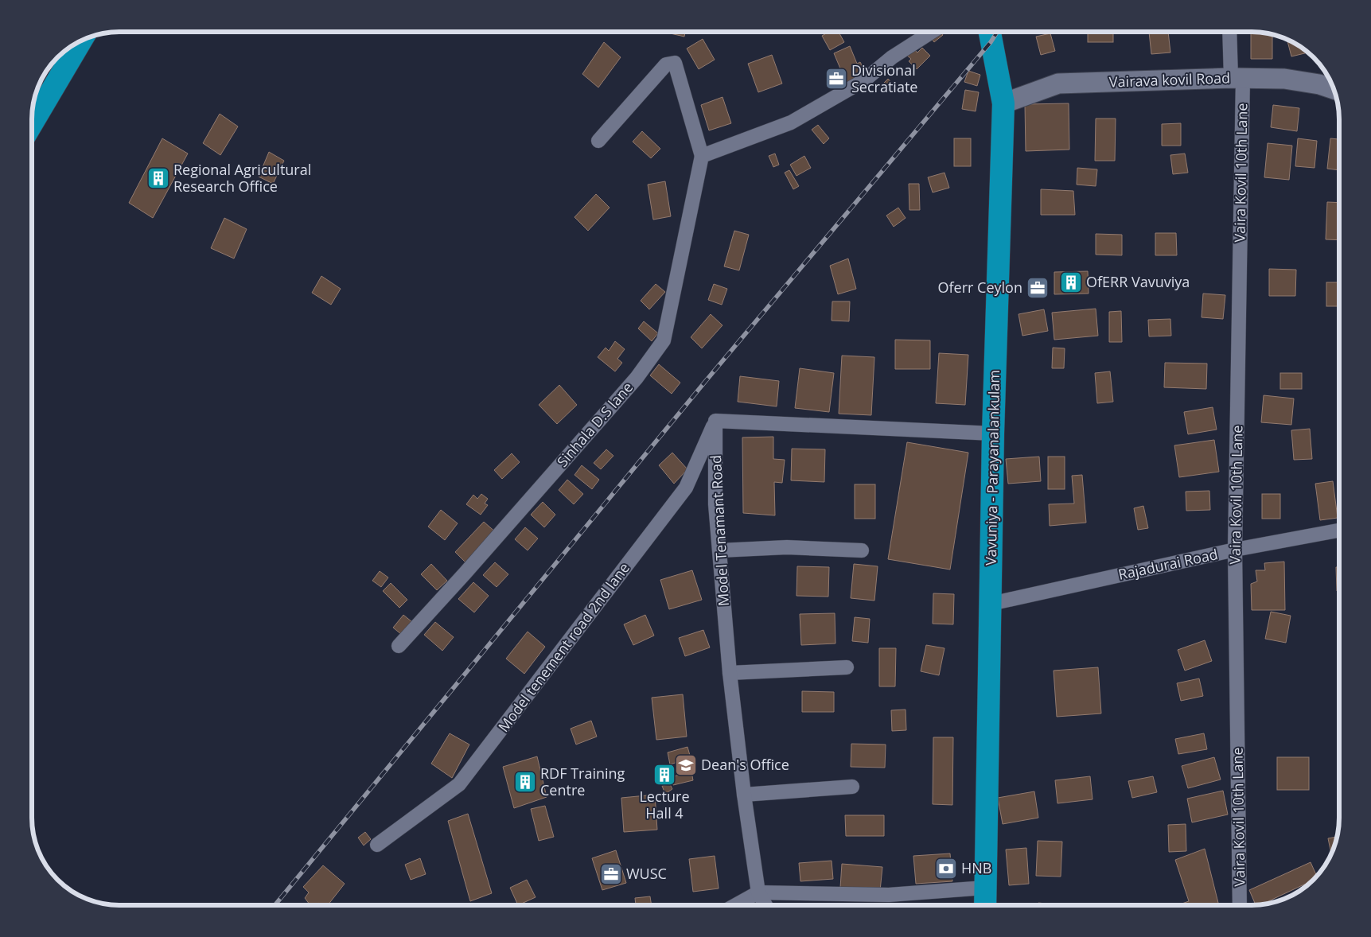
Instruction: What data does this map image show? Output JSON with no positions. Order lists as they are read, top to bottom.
{
  "streets": {
    "highway": ["Vavuniya - Parayanalankulam"],
    "street": [
      "Vairava kovil Road",
      "Vaira Kovil 10th Lane",
      "Sinhala D.S lane",
      "Model Tenamant Road",
      "Rajadurai Road",
      "Model tenement road 2nd lane"
    ]
  },
  "crossings": [
    ["Vairava kovil Road", "Vaira Kovil 10th Lane"],
    ["Vairava kovil Road", "Vavuniya - Parayanalankulam"],
    ["Vaira Kovil 10th Lane", "Rajadurai Road"],
    ["Vavuniya - Parayanalankulam", "Rajadurai Road"],
    ["Model Tenamant Road", "Model tenement road 2nd lane"]
  ],
  "places": {
    "office": ["Divisional Secratiate", "Oferr Ceylon", "WUSC"],
    "building": [
      "Regional Agricultural Research Office",
      "OfERR Vavuviya",
      "Lecture Hall 4",
      "RDF Training Centre"
    ],
    "school or university": ["Dean's Office"],
    "bank": ["HNB"]
  }
}
